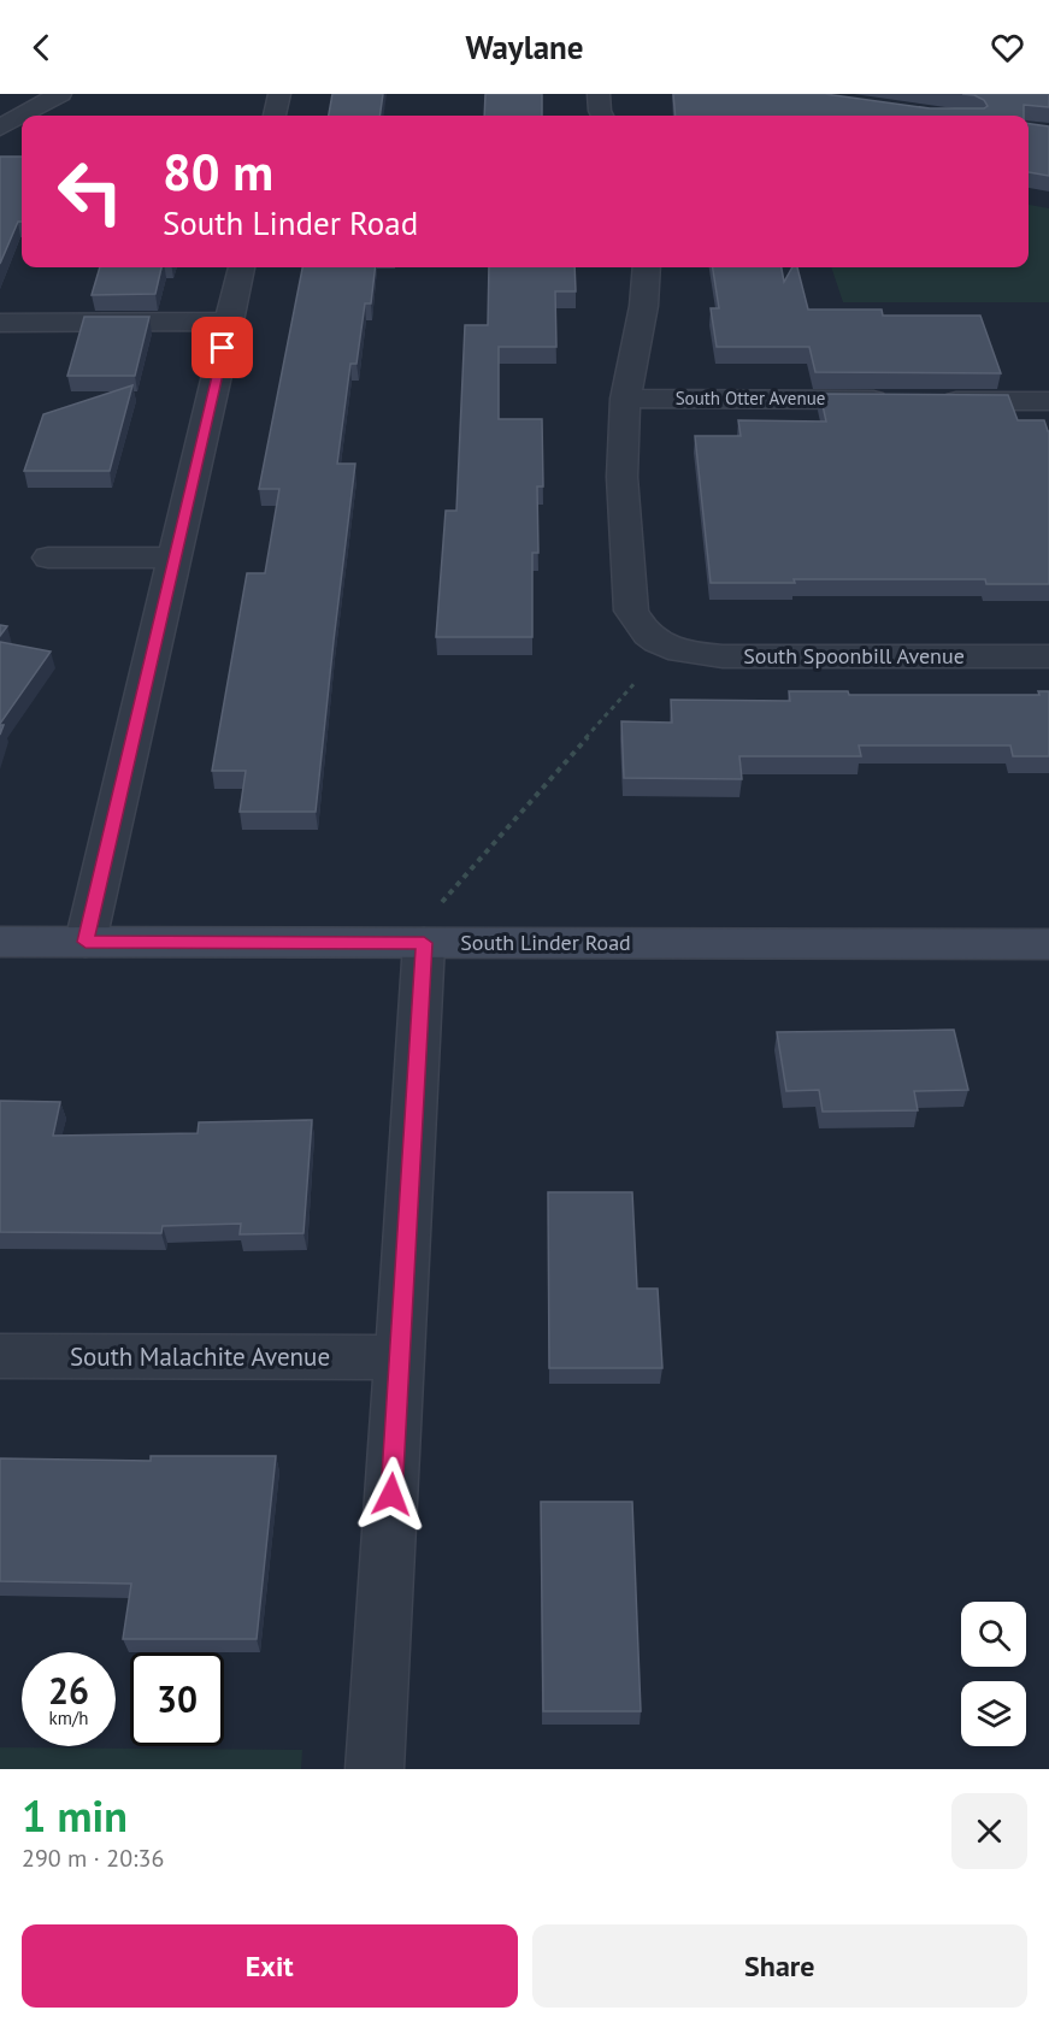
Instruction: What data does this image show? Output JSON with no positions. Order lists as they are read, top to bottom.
{
  "streets": {
    "street": [
      "South Otter Avenue",
      "South Spoonbill Avenue",
      "South Linder Road",
      "South Malachite Avenue"
    ]
  },
  "crossings": [
    ["South Otter Avenue", "South Spoonbill Avenue"]
  ],
  "page": {
    "header": "Waylane",
    "turn": ["80 m", "South Linder Road"],
    "speed": "26 km/h",
    "limit": "30",
    "heading": ["1 min", "290 m · 20:36"],
    "buttons": ["Exit", "Share"]
  }
}
